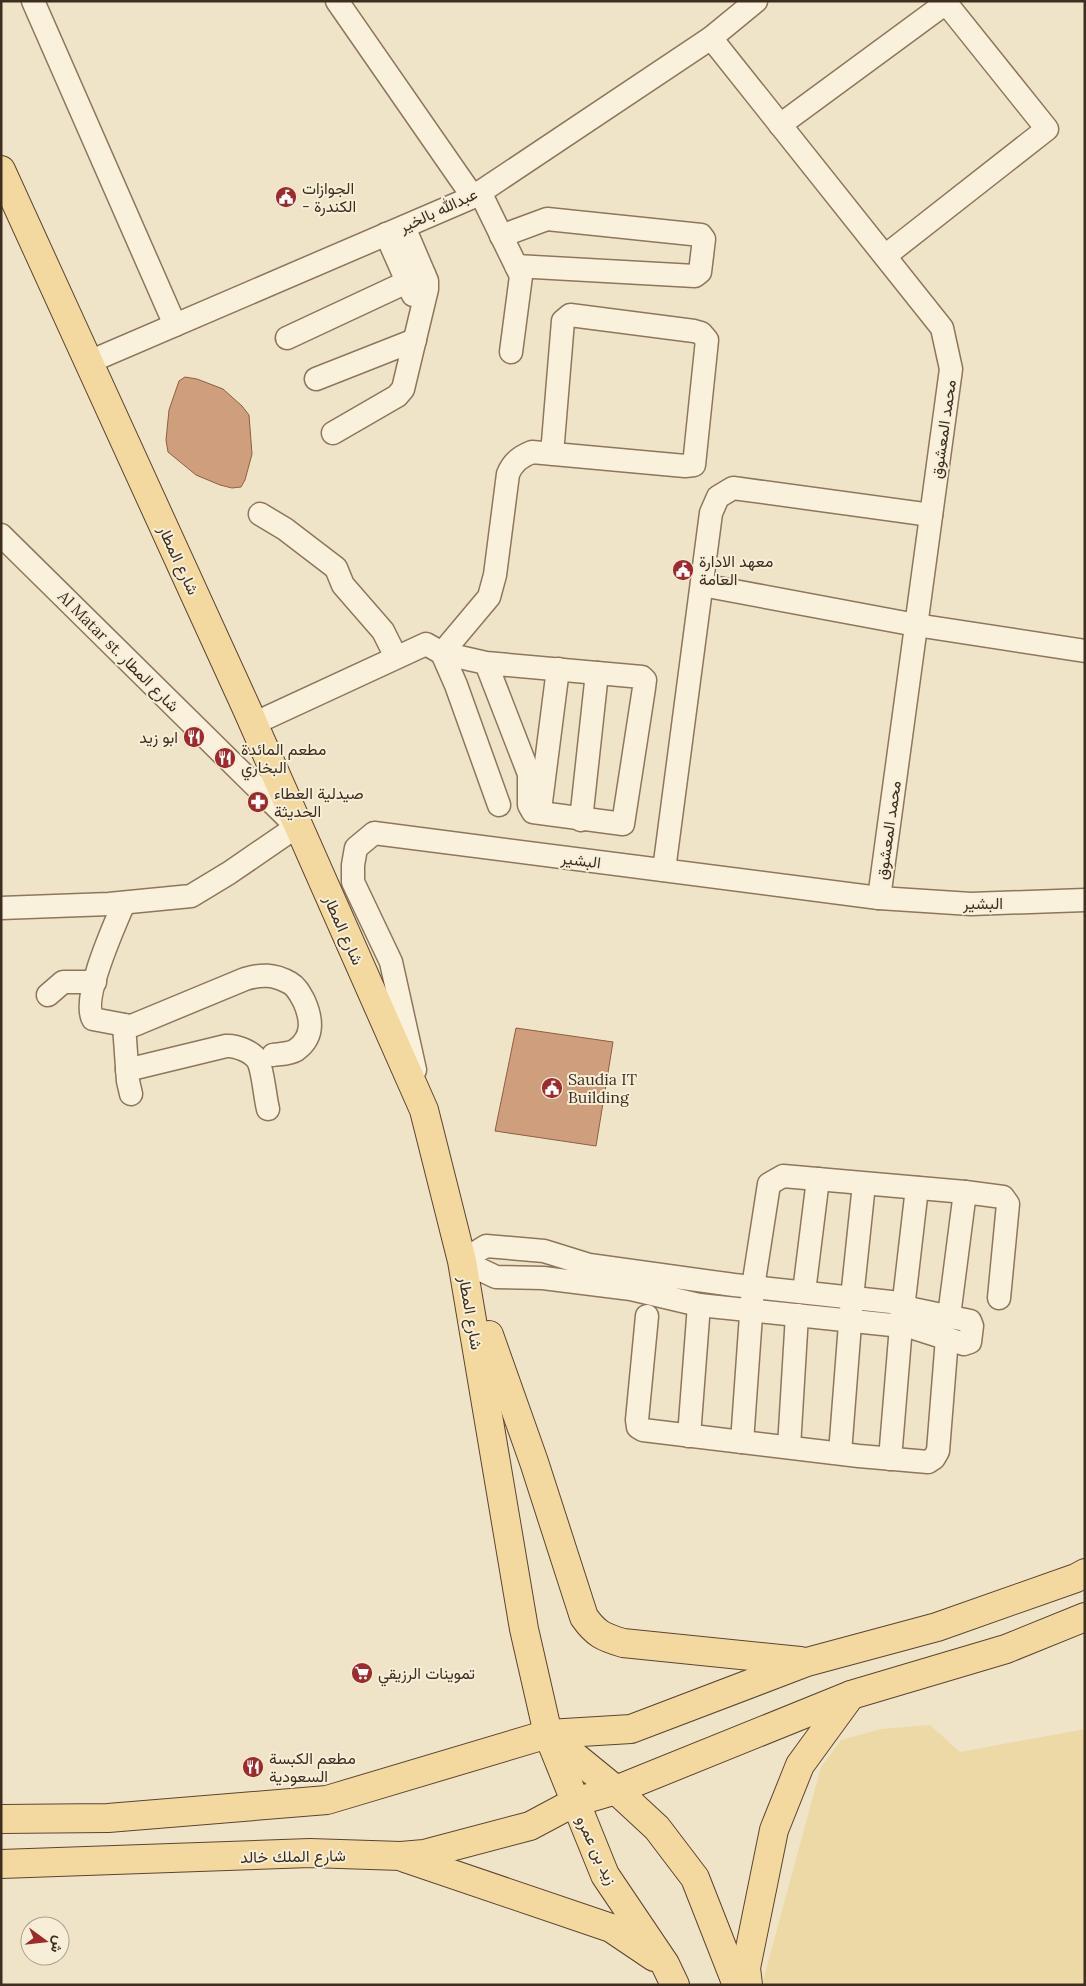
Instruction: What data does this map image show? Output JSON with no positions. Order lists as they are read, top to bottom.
{
  "streets": {
    "main road": ["شارع المطار", "زيد بن عمرو", "شارع الملك خالد"],
    "street": [
      "عبدالله بالخير",
      "محمد المعشوق",
      "Al Matar st. شارع المطار",
      "البشير"
    ]
  },
  "crossings": [
    ["عبدالله بالخير", "محمد المعشوق"],
    ["عبدالله بالخير", "شارع المطار"],
    ["محمد المعشوق", "البشير"],
    ["شارع المطار", "Al Matar st. شارع المطار"],
    ["شارع المطار", "البشير"],
    ["شارع المطار", "زيد بن عمرو"],
    ["زيد بن عمرو", "شارع الملك خالد"]
  ],
  "places": {
    "public building": ["الجوازات - الكندرة", "معهد الادارة العامة", "Saudia IT Building"],
    "restaurant": ["ابو زيد", "مطعم المائدة البخاري", "مطعم الكبسة السعودية"],
    "pharmacy": ["صيدلية العطاء الحديثة"],
    "supermarket": ["تموينات الرزيقي"]
  },
  "north": "right"
}
